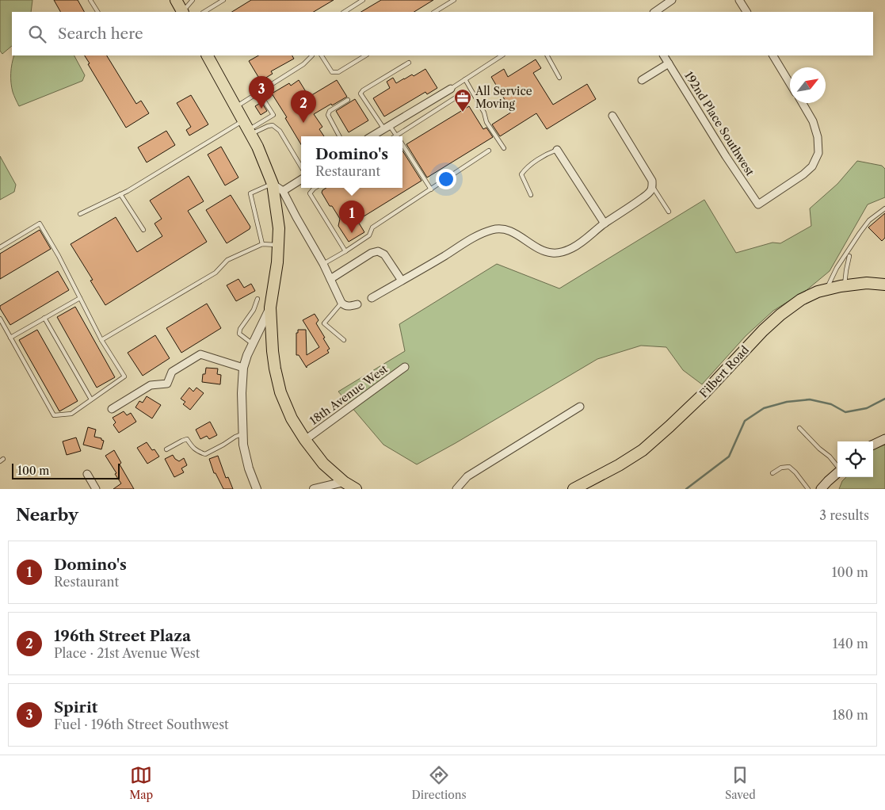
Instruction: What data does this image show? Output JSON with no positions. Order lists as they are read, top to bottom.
{
  "streets": {
    "main road": ["Filbert Road"],
    "street": ["192nd Place Southwest", "18th Avenue West"]
  },
  "places": {
    "office": ["All Service Moving"]
  },
  "scale_bar": "100 m",
  "north": "top right",
  "page": {
    "search": "Search here",
    "pins": ["3", "2", "1"],
    "popup": ["Domino's", "Restaurant"],
    "scale": "100 m",
    "heading": ["Nearby", "3 results"],
    "list": [
      {
        "mark": "1",
        "name": "Domino's",
        "note": "Restaurant",
        "value": "100 m"
      },
      {
        "mark": "2",
        "name": "196th Street Plaza",
        "note": "Place · 21st Avenue West",
        "value": "140 m"
      },
      {
        "mark": "3",
        "name": "Spirit",
        "note": "Fuel · 196th Street Southwest",
        "value": "180 m"
      }
    ],
    "nav": ["Map", "Directions", "Saved"]
  }
}
